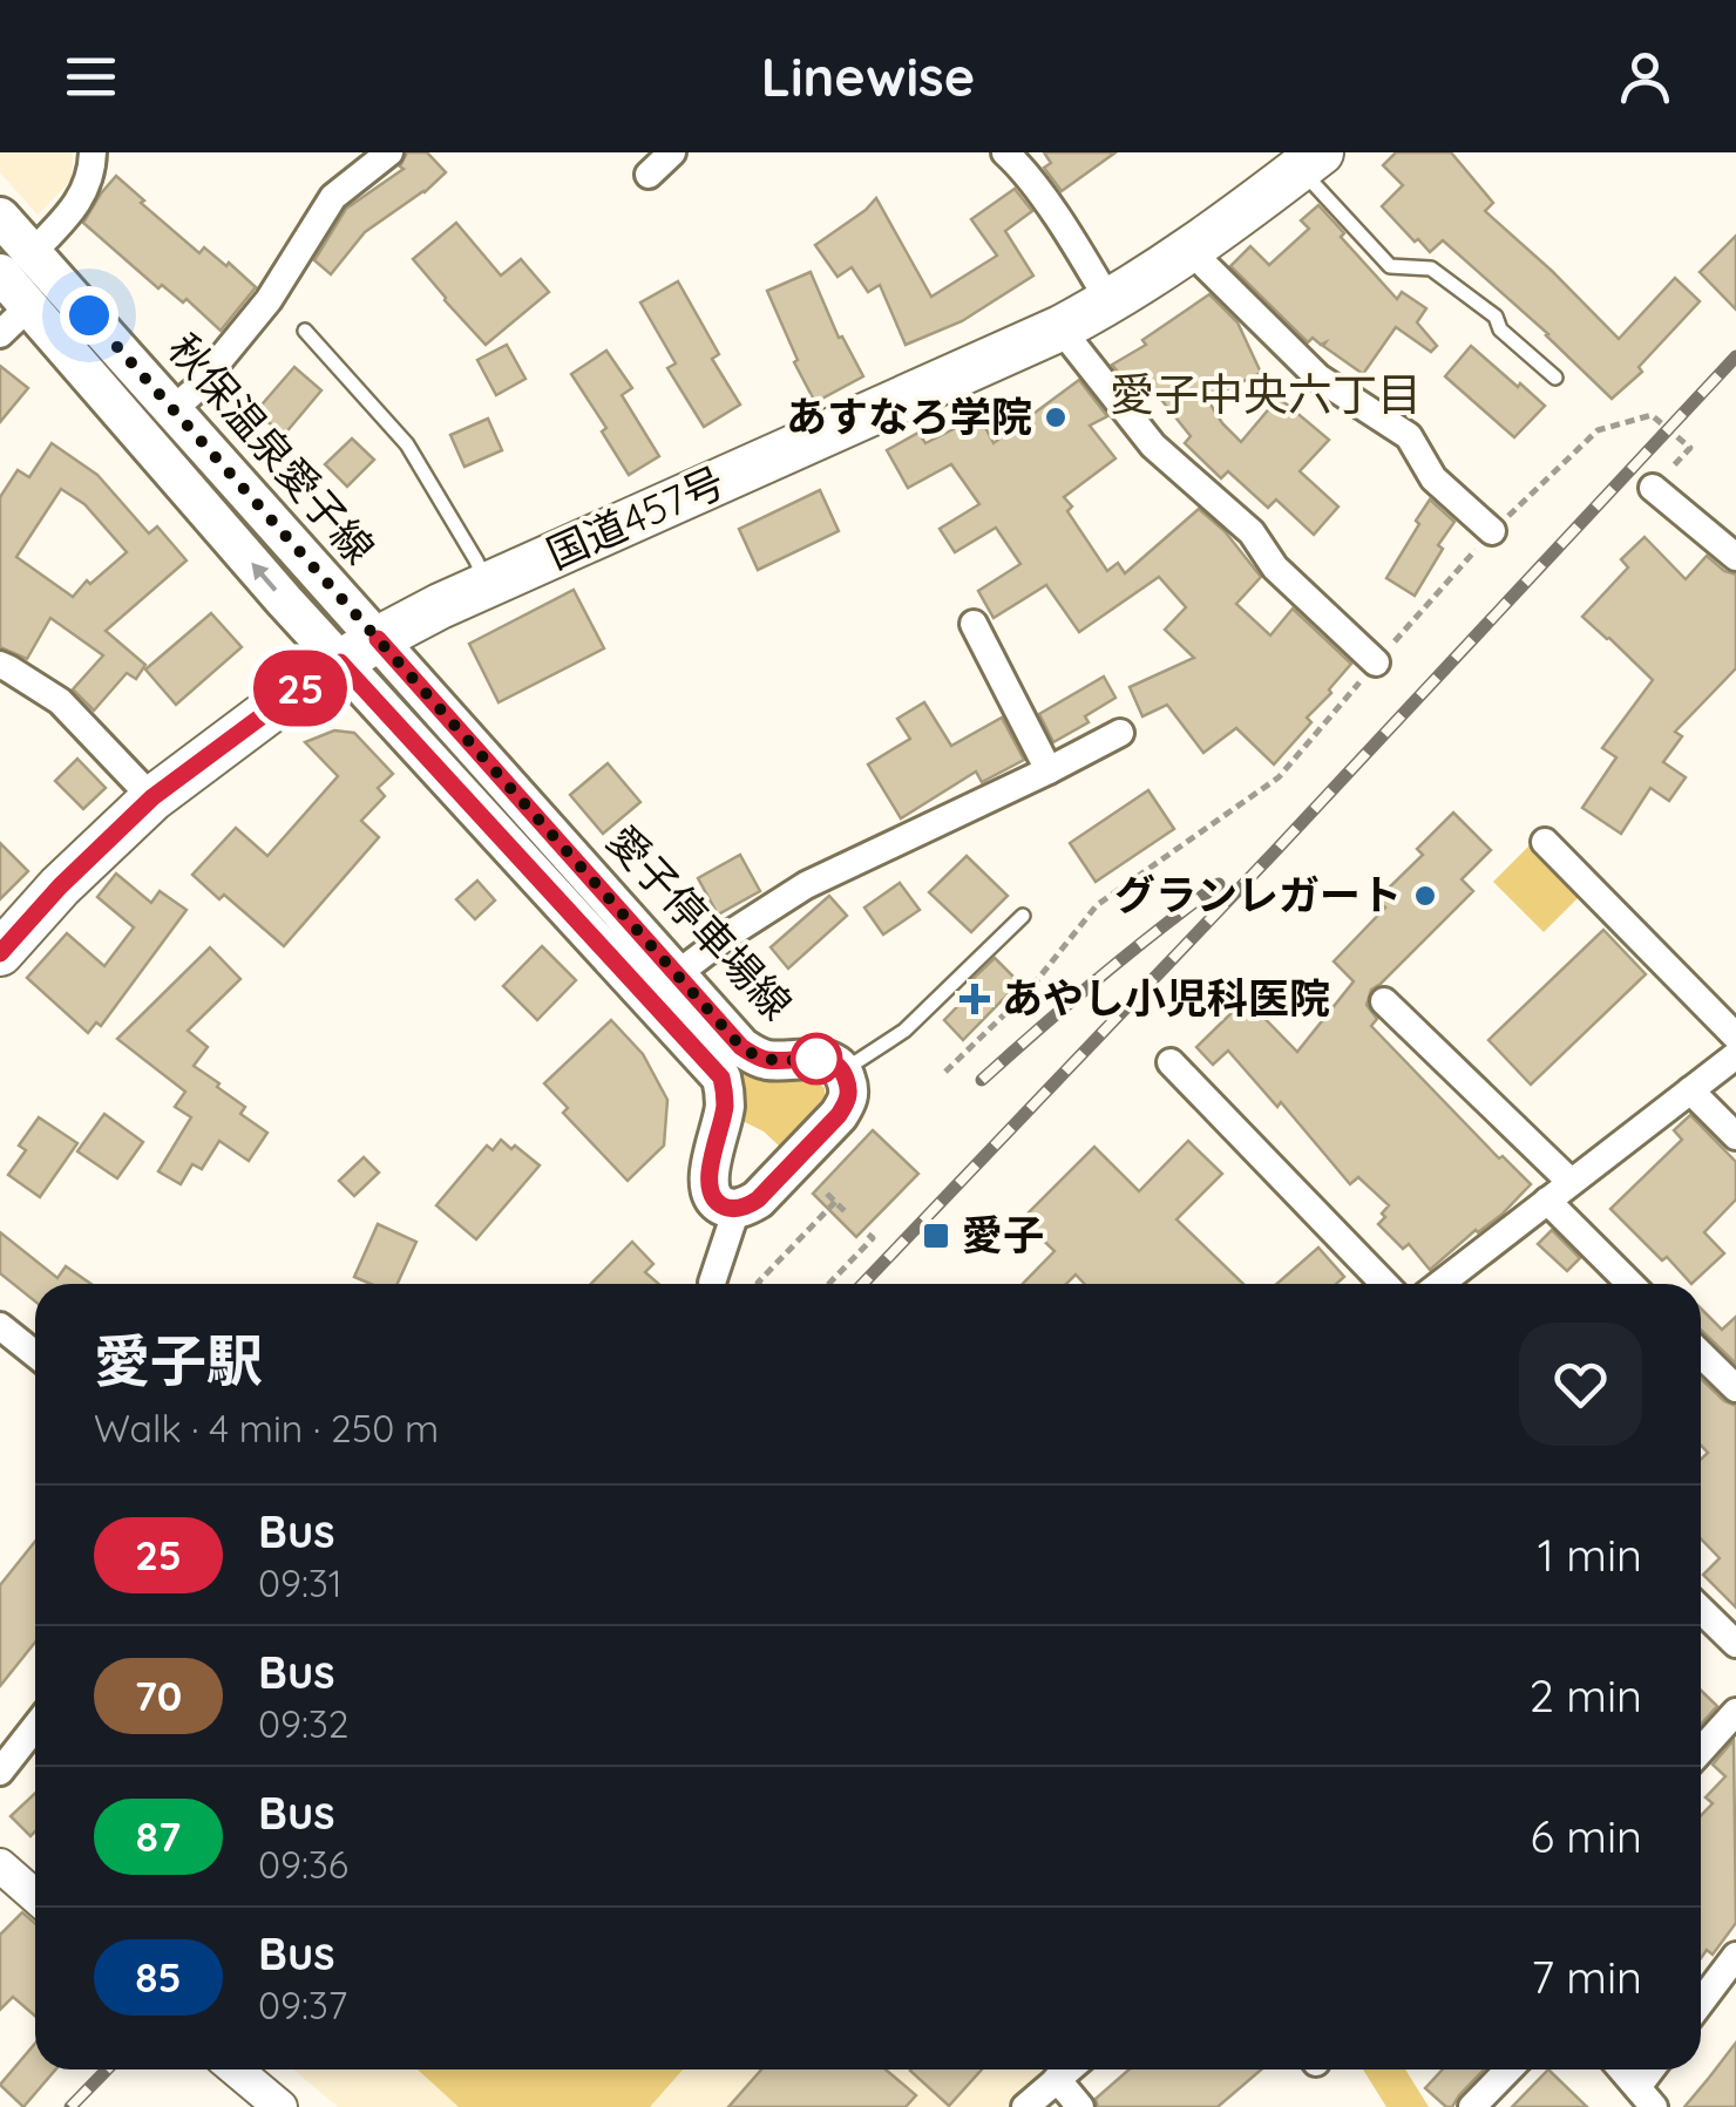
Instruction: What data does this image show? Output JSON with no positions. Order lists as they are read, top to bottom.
{
  "streets": {
    "highway": ["国道457号"],
    "main road": ["秋保温泉愛子線", "愛子停車場線"]
  },
  "crossings": [
    ["秋保温泉愛子線", "国道457号"],
    ["秋保温泉愛子線", "愛子停車場線"],
    ["国道457号", "愛子停車場線"]
  ],
  "districts": ["愛子中央六丁目"],
  "places": {
    "other": ["あすなろ学院", "グランレガート"],
    "health": ["あやし小児科医院"],
    "transit": ["愛子"]
  },
  "lines": ["bus line 25"],
  "page": {
    "header": "Linewise",
    "on_map": "25",
    "heading": ["愛子駅", "Walk · 4 min · 250 m"],
    "list": [
      {
        "mark": "25",
        "name": "Bus",
        "note": "09:31",
        "value": "1 min"
      },
      {
        "mark": "70",
        "name": "Bus",
        "note": "09:32",
        "value": "2 min"
      },
      {
        "mark": "87",
        "name": "Bus",
        "note": "09:36",
        "value": "6 min"
      },
      {
        "mark": "85",
        "name": "Bus",
        "note": "09:37",
        "value": "7 min"
      }
    ]
  }
}
